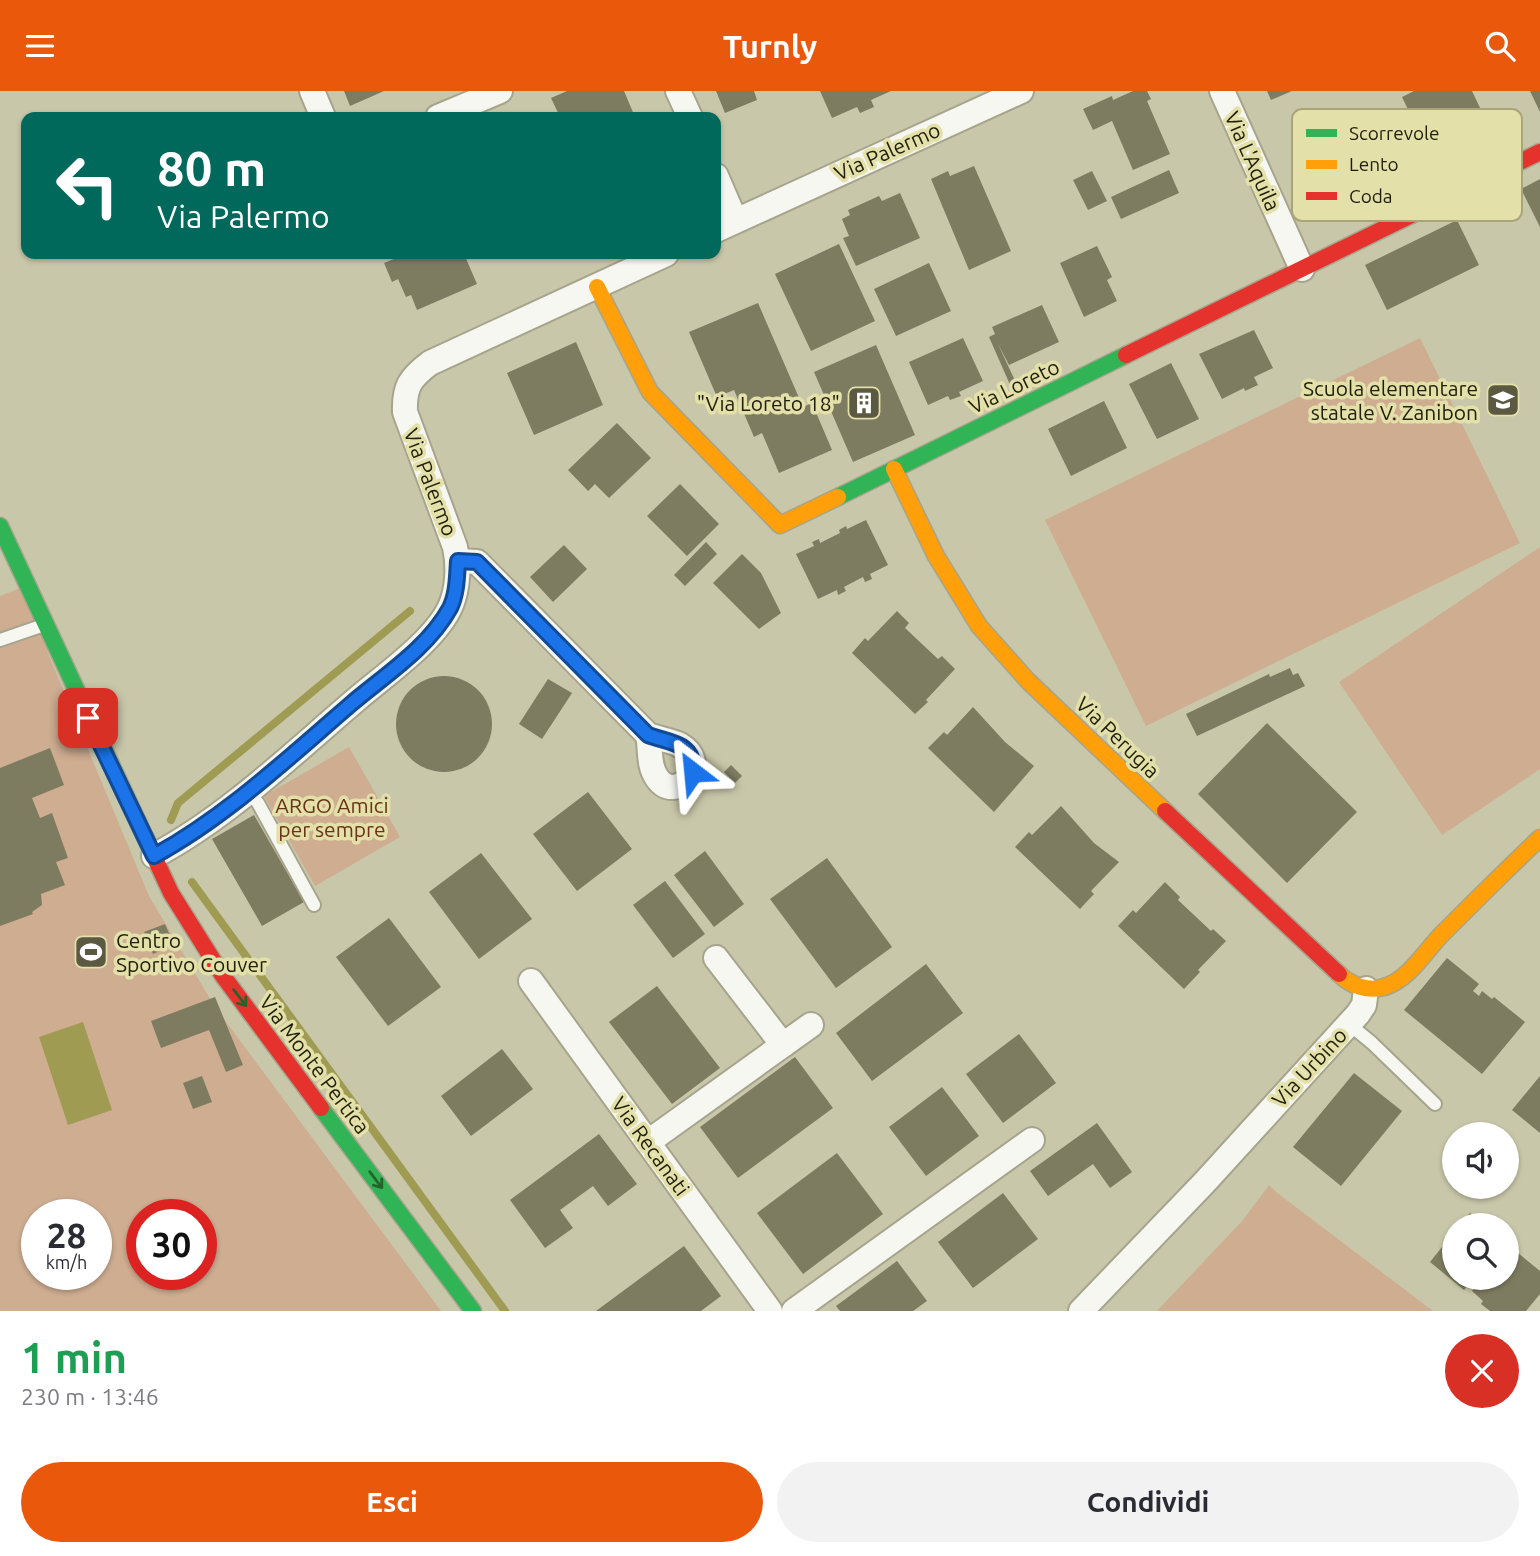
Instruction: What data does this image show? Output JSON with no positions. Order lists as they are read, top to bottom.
{
  "streets": {
    "street": [
      "Via Palermo",
      "Via L'Aquila",
      "Via Loreto",
      "Via Perugia",
      "Via Monte Pertica",
      "Via Urbino",
      "Via Recanati"
    ]
  },
  "crossings": [
    ["Via Palermo", "Via Loreto"],
    ["Via Palermo", "Via Monte Pertica"],
    ["Via L'Aquila", "Via Loreto"],
    ["Via Loreto", "Via Perugia"],
    ["Via Perugia", "Via Urbino"]
  ],
  "one_way": ["Via Monte Pertica"],
  "parks": ["ARGO Amici per sempre"],
  "places": {
    "school or university": ["Scuola elementare statale V. Zanibon"],
    "building": ["\"Via Loreto 18\""],
    "sports": ["Centro Sportivo Couver"]
  },
  "legend": ["Scorrevole", "Lento", "Coda"],
  "page": {
    "header": "Turnly",
    "turn": ["80 m", "Via Palermo"],
    "speed": "28 km/h",
    "limit": "30",
    "heading": ["1 min", "230 m · 13:46"],
    "buttons": ["Esci", "Condividi"]
  }
}
